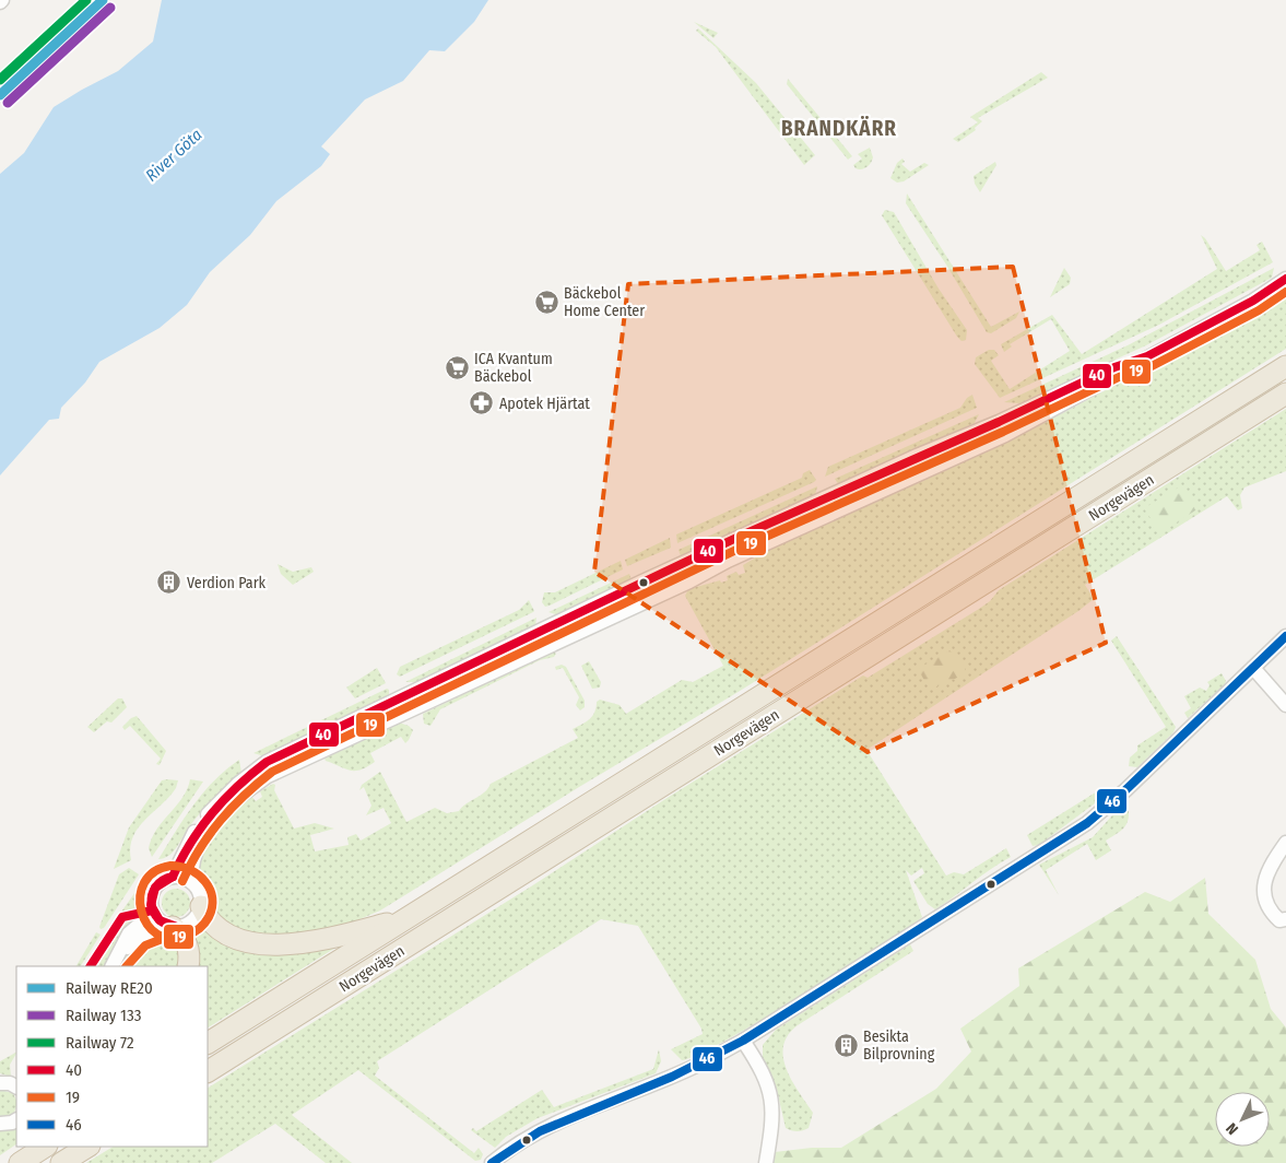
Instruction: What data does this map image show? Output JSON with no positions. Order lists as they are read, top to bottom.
{
  "streets": {
    "highway": ["Norgevägen"]
  },
  "districts": ["BRANDKÄRR"],
  "water": ["River Göta"],
  "places": {
    "supermarket": ["Bäckebol Home Center", "ICA Kvantum Bäckebol"],
    "pharmacy": ["Apotek Hjärtat"],
    "building": ["Verdion Park", "Besikta Bilprovning"]
  },
  "lines": [
    "rail line RE20",
    "rail line 72",
    "rail line 133",
    "transit line 40",
    "transit line 19",
    "transit line 46"
  ],
  "legend": [
    "Railway RE20",
    "Railway 133",
    "Railway 72",
    "40",
    "19",
    "46"
  ],
  "north": "bottom left"
}
